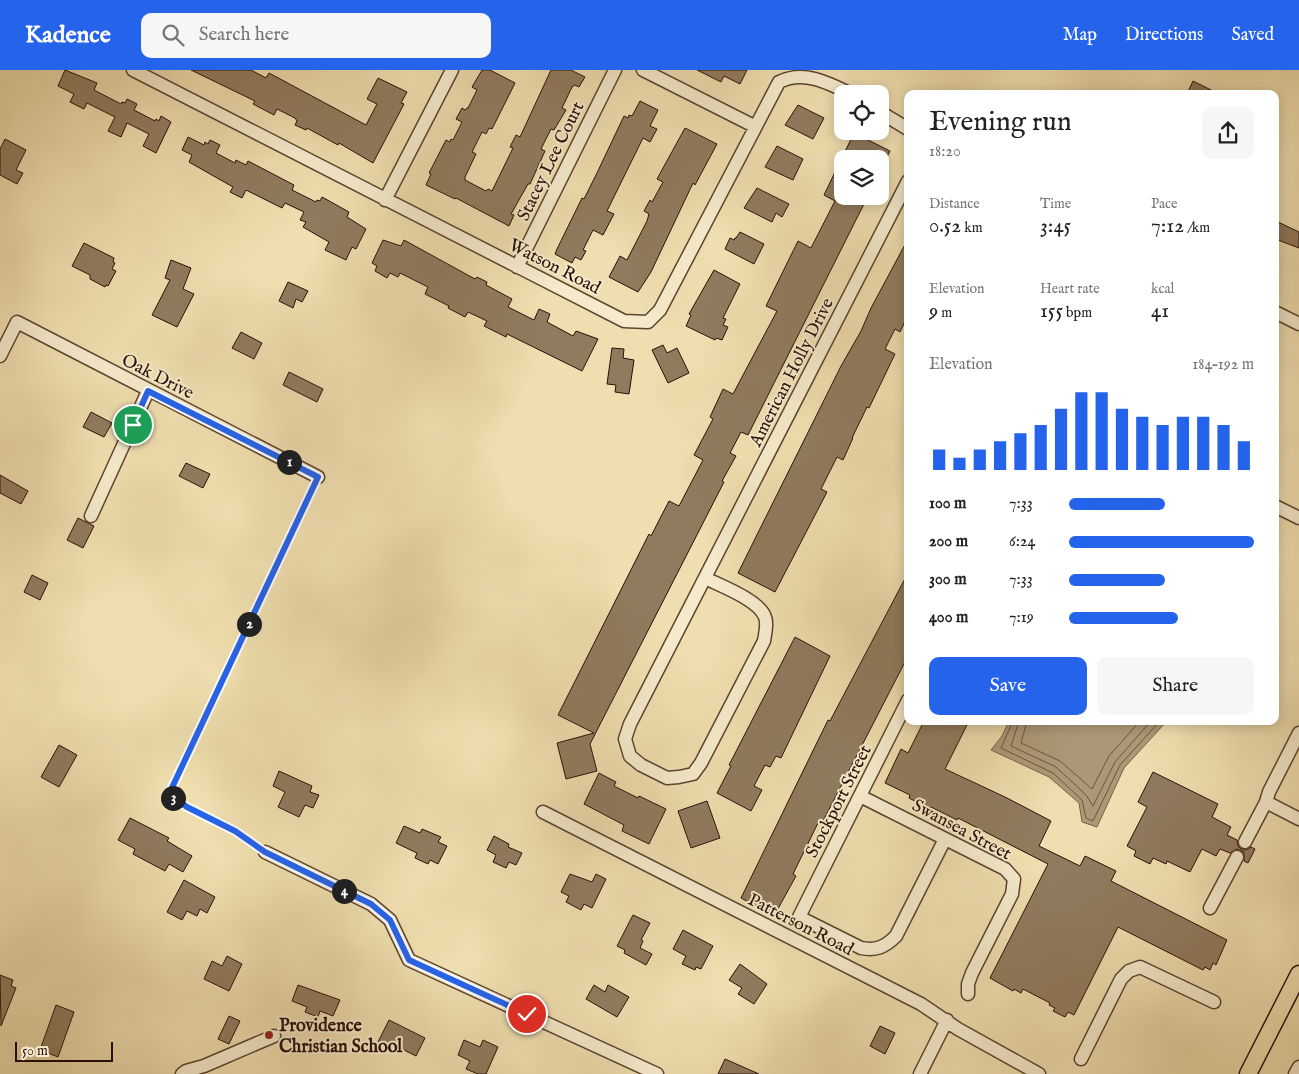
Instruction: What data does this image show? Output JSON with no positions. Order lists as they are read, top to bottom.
{
  "streets": {
    "street": [
      "Stacey Lee Court",
      "Watson Road",
      "American Holly Drive",
      "Oak Drive",
      "Stockport Street",
      "Swansea Street",
      "Patterson Road"
    ]
  },
  "crossings": [
    ["Stacey Lee Court", "Watson Road"],
    ["Stockport Street", "Swansea Street"]
  ],
  "places": ["Providence Christian School"],
  "scale_bar": "50 m",
  "page": {
    "header": "Kadence",
    "search": "Search here",
    "nav": ["Map", "Directions", "Saved"],
    "heading": ["Evening run", "18:20"],
    "stats": [
      ["Distance", "0.52 km"],
      ["Time", "3:45"],
      ["Pace", "7:12 /km"],
      ["Elevation", "9 m"],
      ["Heart rate", "155 bpm"],
      ["kcal", "41"]
    ],
    "chart": ["Elevation", "184–192 m"],
    "pins": [
      "1",
      "2",
      "3",
      "4"
    ],
    "list": [
      {
        "name": "100 m",
        "note": "7:33"
      },
      {
        "name": "200 m",
        "note": "6:24"
      },
      {
        "name": "300 m",
        "note": "7:33"
      },
      {
        "name": "400 m",
        "note": "7:19"
      }
    ],
    "buttons": ["Save", "Share"],
    "scale": "50 m"
  }
}
